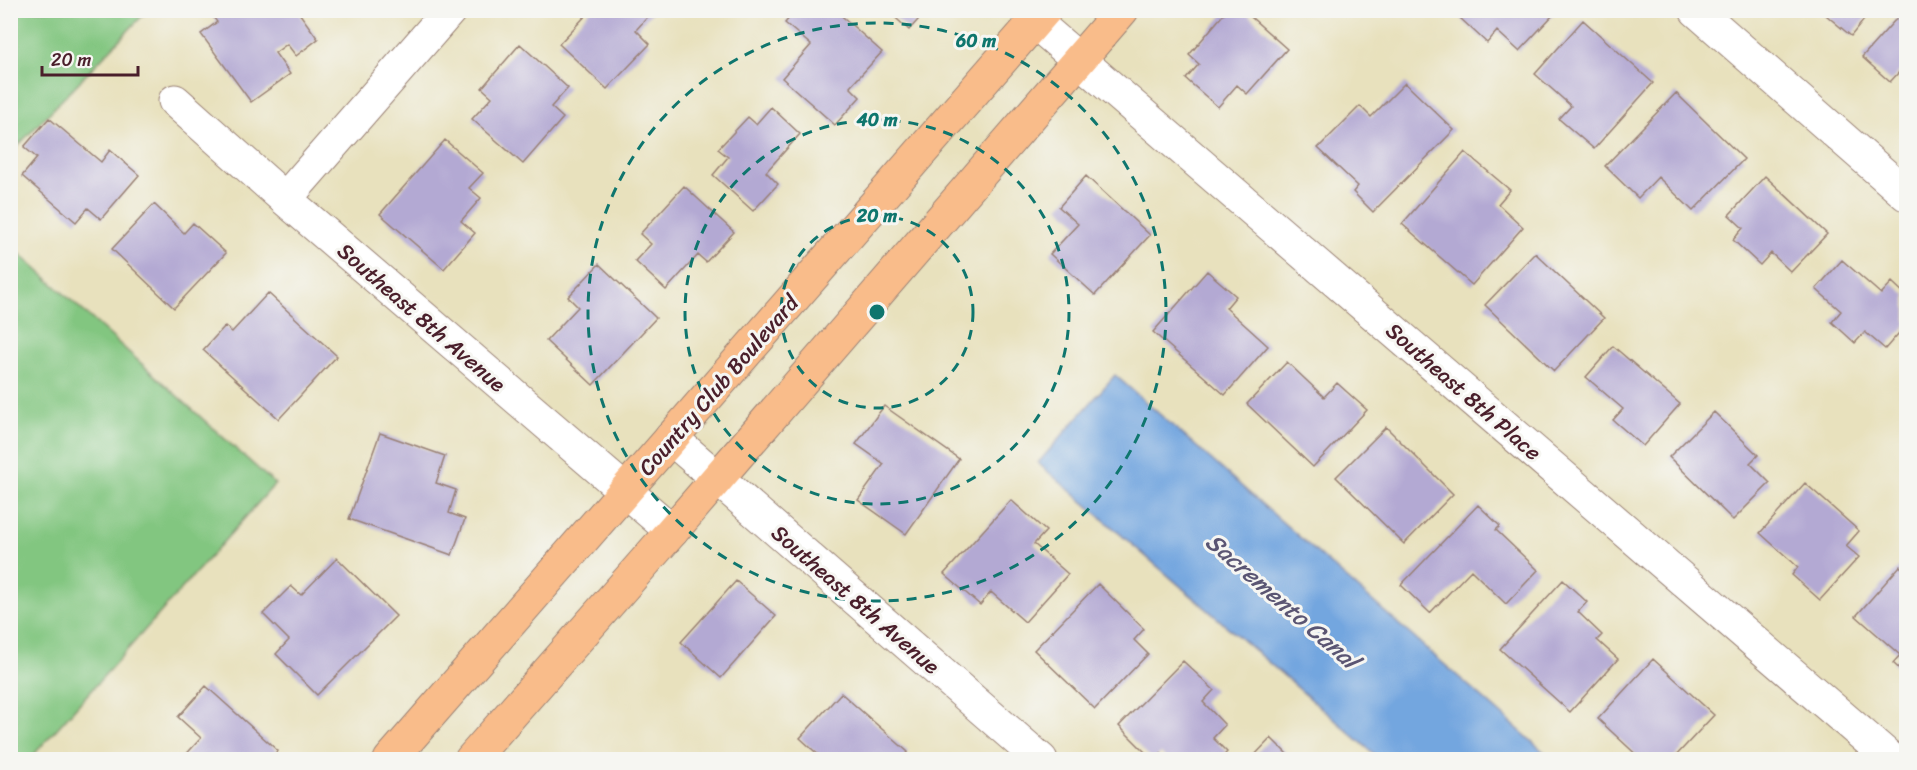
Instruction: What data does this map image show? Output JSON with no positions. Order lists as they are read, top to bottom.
{
  "streets": {
    "main road": ["Country Club Boulevard"],
    "street": ["Southeast 8th Avenue", "Southeast 8th Place"]
  },
  "crossings": [
    ["Southeast 8th Avenue", "Country Club Boulevard"],
    ["Country Club Boulevard", "Southeast 8th Place"]
  ],
  "water": ["Sacremento Canal"],
  "scale_bar": "20 m",
  "rings": ["60 m", "40 m", "20 m"]
}
